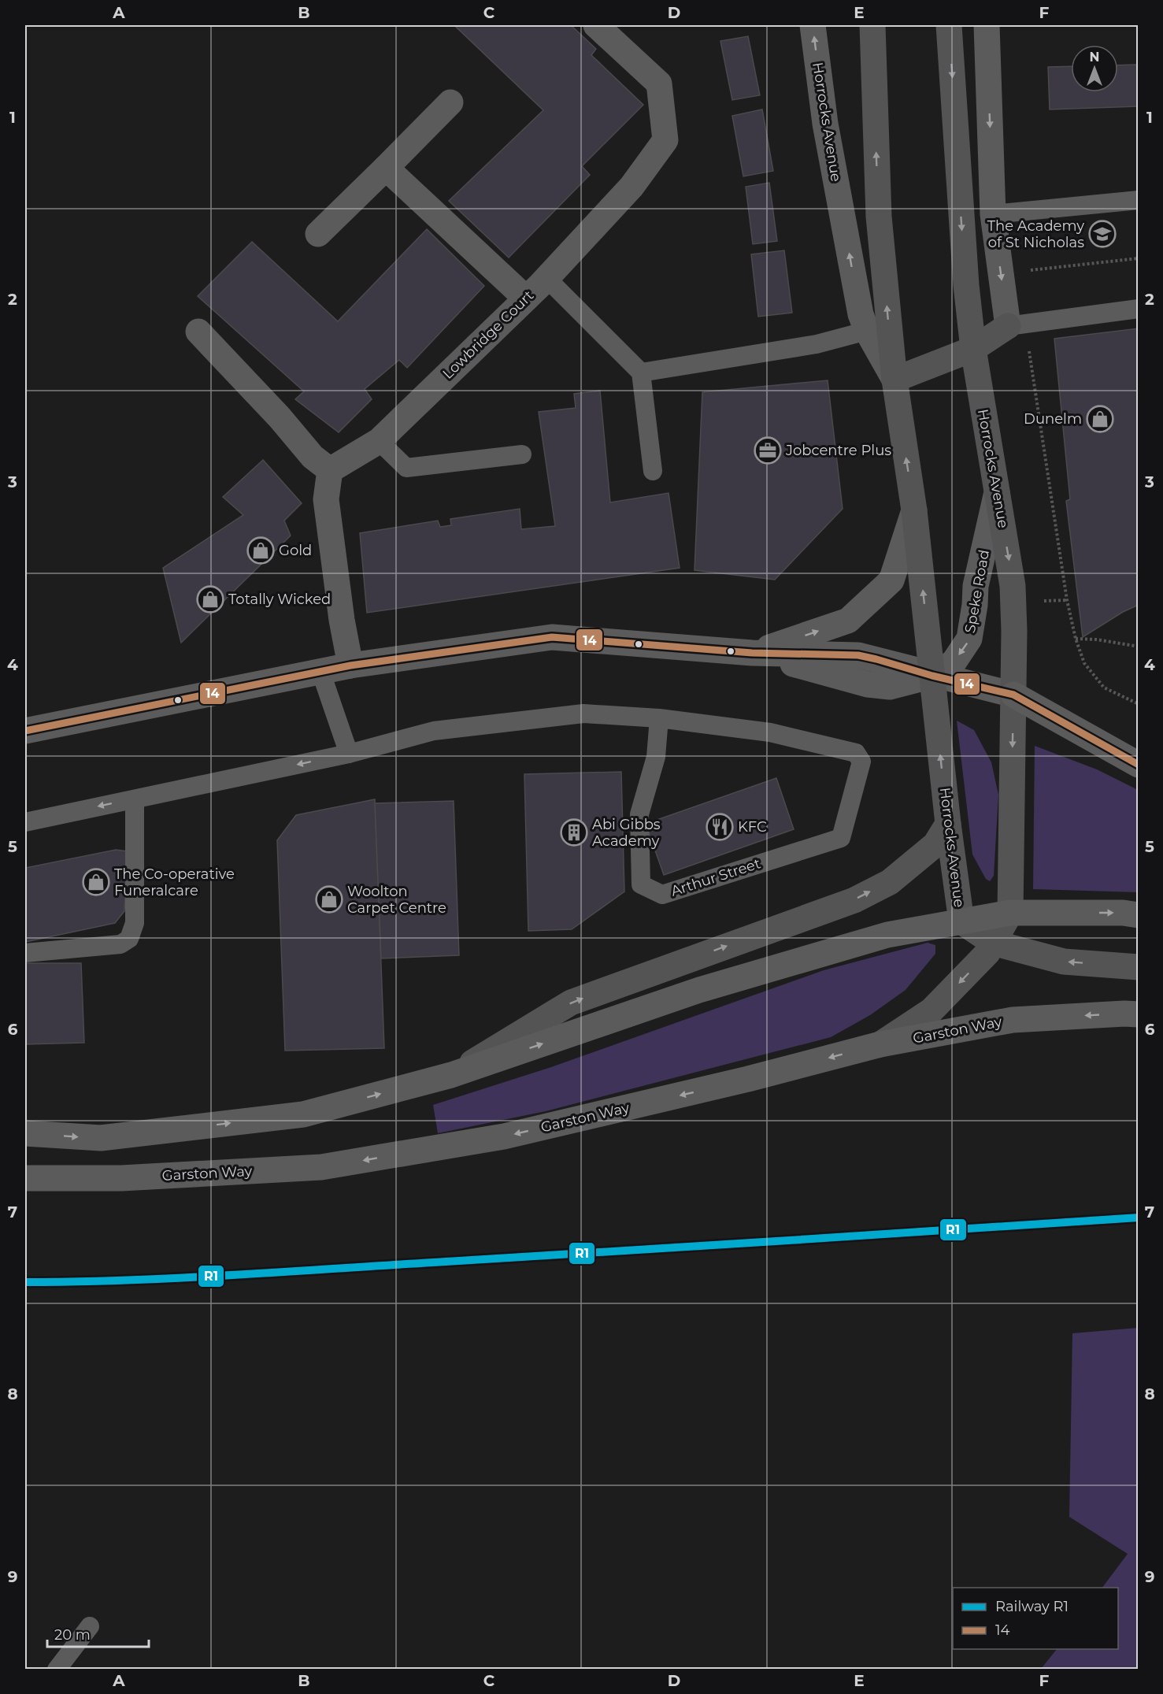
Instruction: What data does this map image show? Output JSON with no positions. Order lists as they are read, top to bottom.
{
  "streets": {
    "highway": ["Garston Way"],
    "main road": ["Horrocks Avenue"],
    "street": ["Lowbridge Court", "Speke Road"],
    "lane": ["Arthur Street"]
  },
  "crossings": [
    ["Horrocks Avenue", "Speke Road"]
  ],
  "one_way": ["Speke Road"],
  "places": {
    "school or university": ["The Academy of St Nicholas"],
    "shop": [
      "Dunelm",
      "Gold",
      "Totally Wicked",
      "The Co-operative Funeralcare",
      "Woolton Carpet Centre"
    ],
    "office": ["Jobcentre Plus"],
    "restaurant": ["KFC"],
    "building": ["Abi Gibbs Academy"]
  },
  "lines": ["transit line 14", "rail line R1"],
  "legend": ["Railway R1", "14"],
  "scale_bar": "20 m",
  "north": "top",
  "grid": {
    "columns": [
      "A",
      "B",
      "C",
      "D",
      "E",
      "F"
    ],
    "rows": [
      "1",
      "2",
      "3",
      "4",
      "5",
      "6",
      "7",
      "8",
      "9"
    ]
  }
}
